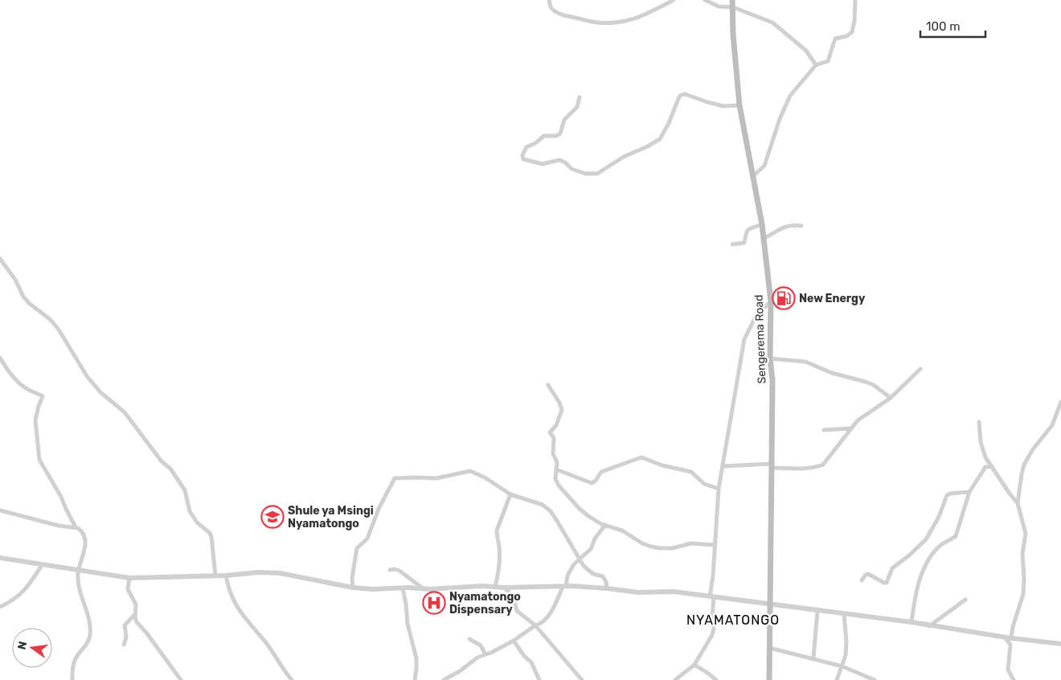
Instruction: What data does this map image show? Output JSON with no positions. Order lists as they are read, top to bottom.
{
  "streets": {
    "main road": ["Sengerema Road"]
  },
  "districts": ["NYAMATONGO"],
  "places": {
    "fuel station": ["New Energy"],
    "school or university": ["Shule ya Msingi Nyamatongo"],
    "hospital": ["Nyamatongo Dispensary"]
  },
  "scale_bar": "100 m",
  "north": "left"
}
